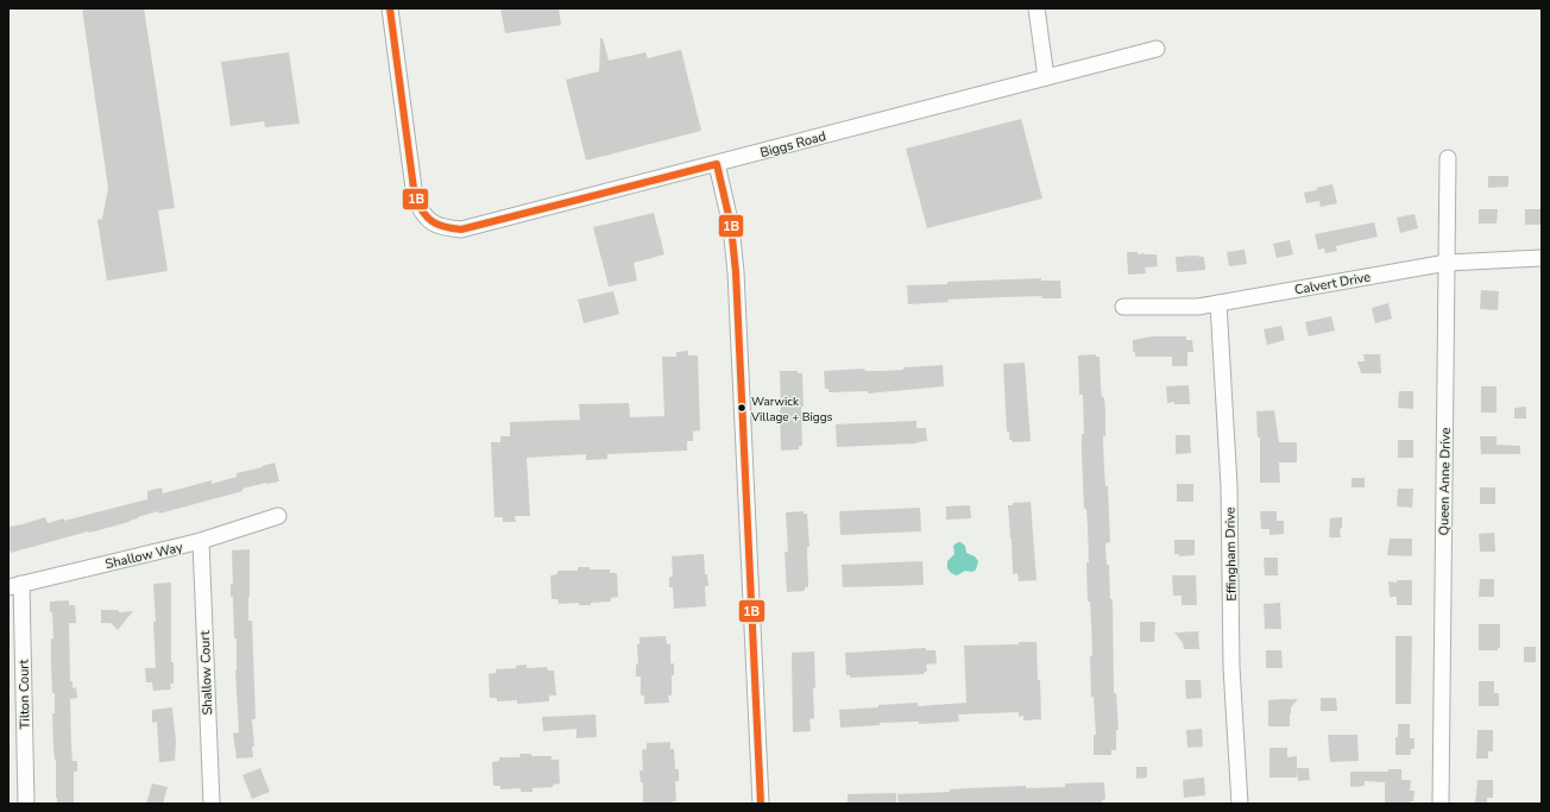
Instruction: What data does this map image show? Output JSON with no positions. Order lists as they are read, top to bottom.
{
  "streets": {
    "street": [
      "Biggs Road",
      "Calvert Drive",
      "Queen Anne Drive",
      "Effingham Drive",
      "Shallow Way",
      "Shallow Court",
      "Tilton Court"
    ]
  },
  "crossings": [
    ["Calvert Drive", "Queen Anne Drive"],
    ["Calvert Drive", "Effingham Drive"],
    ["Shallow Way", "Shallow Court"],
    ["Shallow Way", "Tilton Court"]
  ],
  "places": ["Warwick Village + Biggs"],
  "lines": ["transit line 1B"]
}
